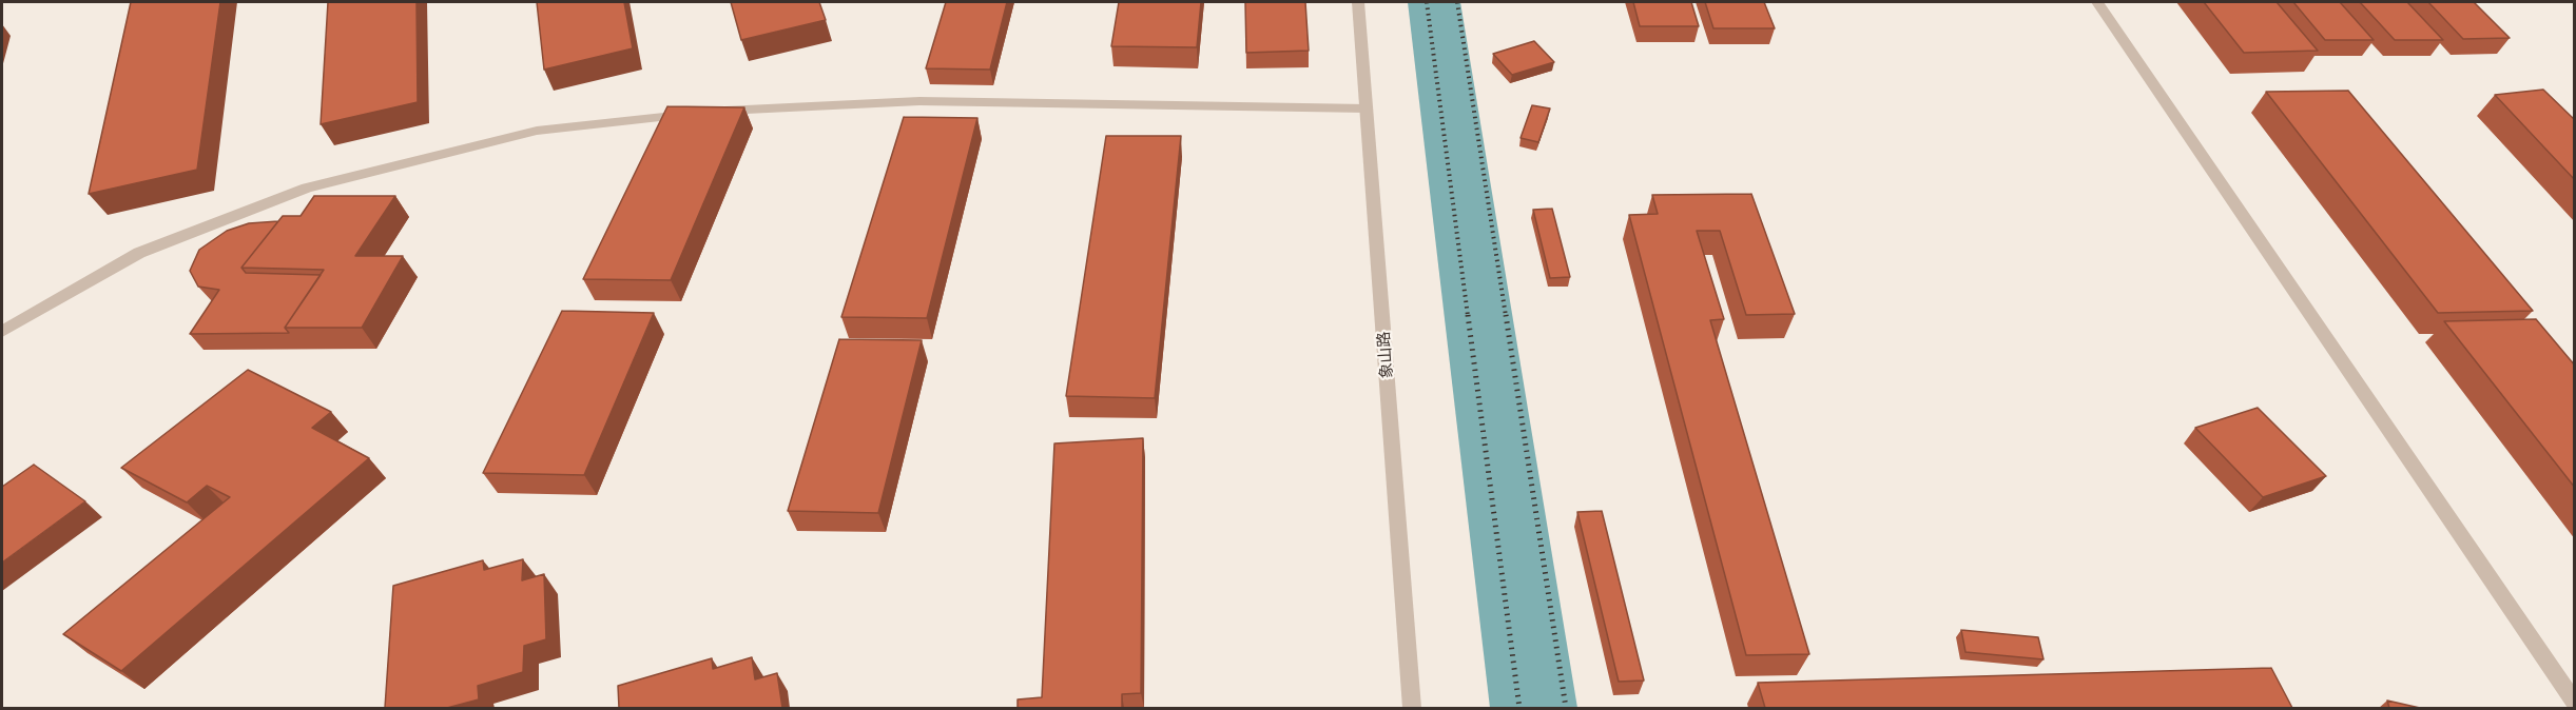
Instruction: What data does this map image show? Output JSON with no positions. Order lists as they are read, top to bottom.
{
  "streets": {
    "street": ["象山路"]
  }
}
